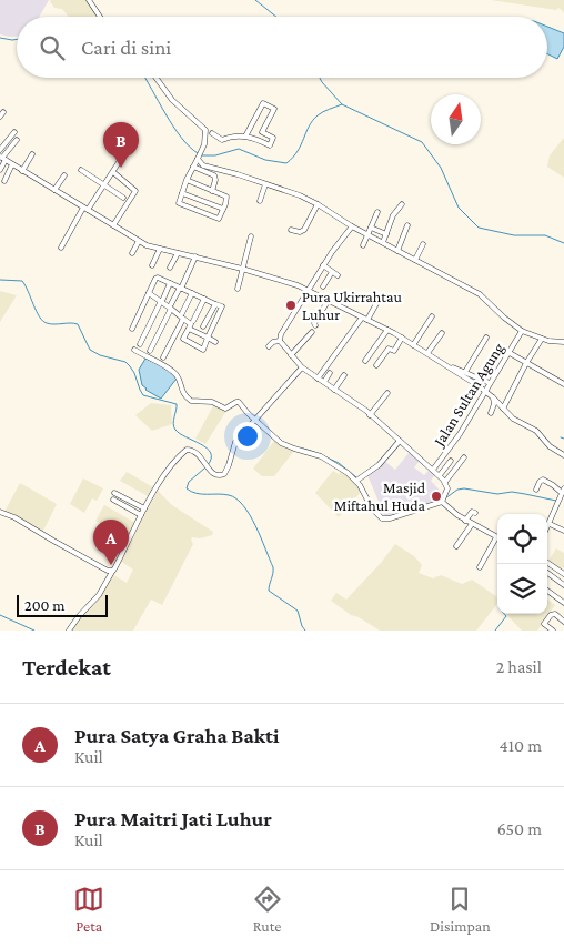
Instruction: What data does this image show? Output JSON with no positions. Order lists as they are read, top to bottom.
{
  "streets": {
    "street": ["Jalan Sultan Agung"]
  },
  "places": ["Pura Ukirrahtau Luhur", "Masjid Miftahul Huda"],
  "scale_bar": "200 m",
  "north": "top",
  "page": {
    "search": "Cari di sini",
    "pins": ["B", "A"],
    "scale": "200 m",
    "heading": ["Terdekat", "2 hasil"],
    "list": [
      {
        "mark": "A",
        "name": "Pura Satya Graha Bakti",
        "note": "Kuil",
        "value": "410 m"
      },
      {
        "mark": "B",
        "name": "Pura Maitri Jati Luhur",
        "note": "Kuil",
        "value": "650 m"
      }
    ],
    "nav": ["Peta", "Rute", "Disimpan"]
  }
}
